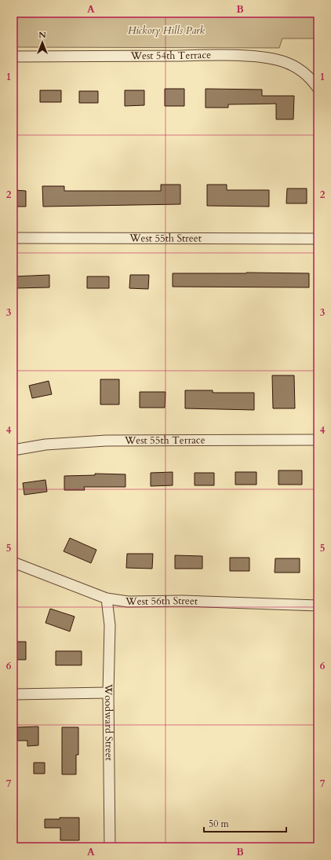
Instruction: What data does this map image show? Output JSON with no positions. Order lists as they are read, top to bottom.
{
  "streets": {
    "street": [
      "West 54th Terrace",
      "West 55th Street",
      "West 55th Terrace",
      "West 56th Street",
      "Woodward Street"
    ]
  },
  "crossings": [
    ["West 56th Street", "Woodward Street"]
  ],
  "parks": ["Hickory Hills Park"],
  "scale_bar": "50 m",
  "north": "top",
  "grid": {
    "columns": ["A", "B"],
    "rows": [
      "1",
      "2",
      "3",
      "4",
      "5",
      "6",
      "7"
    ]
  }
}
